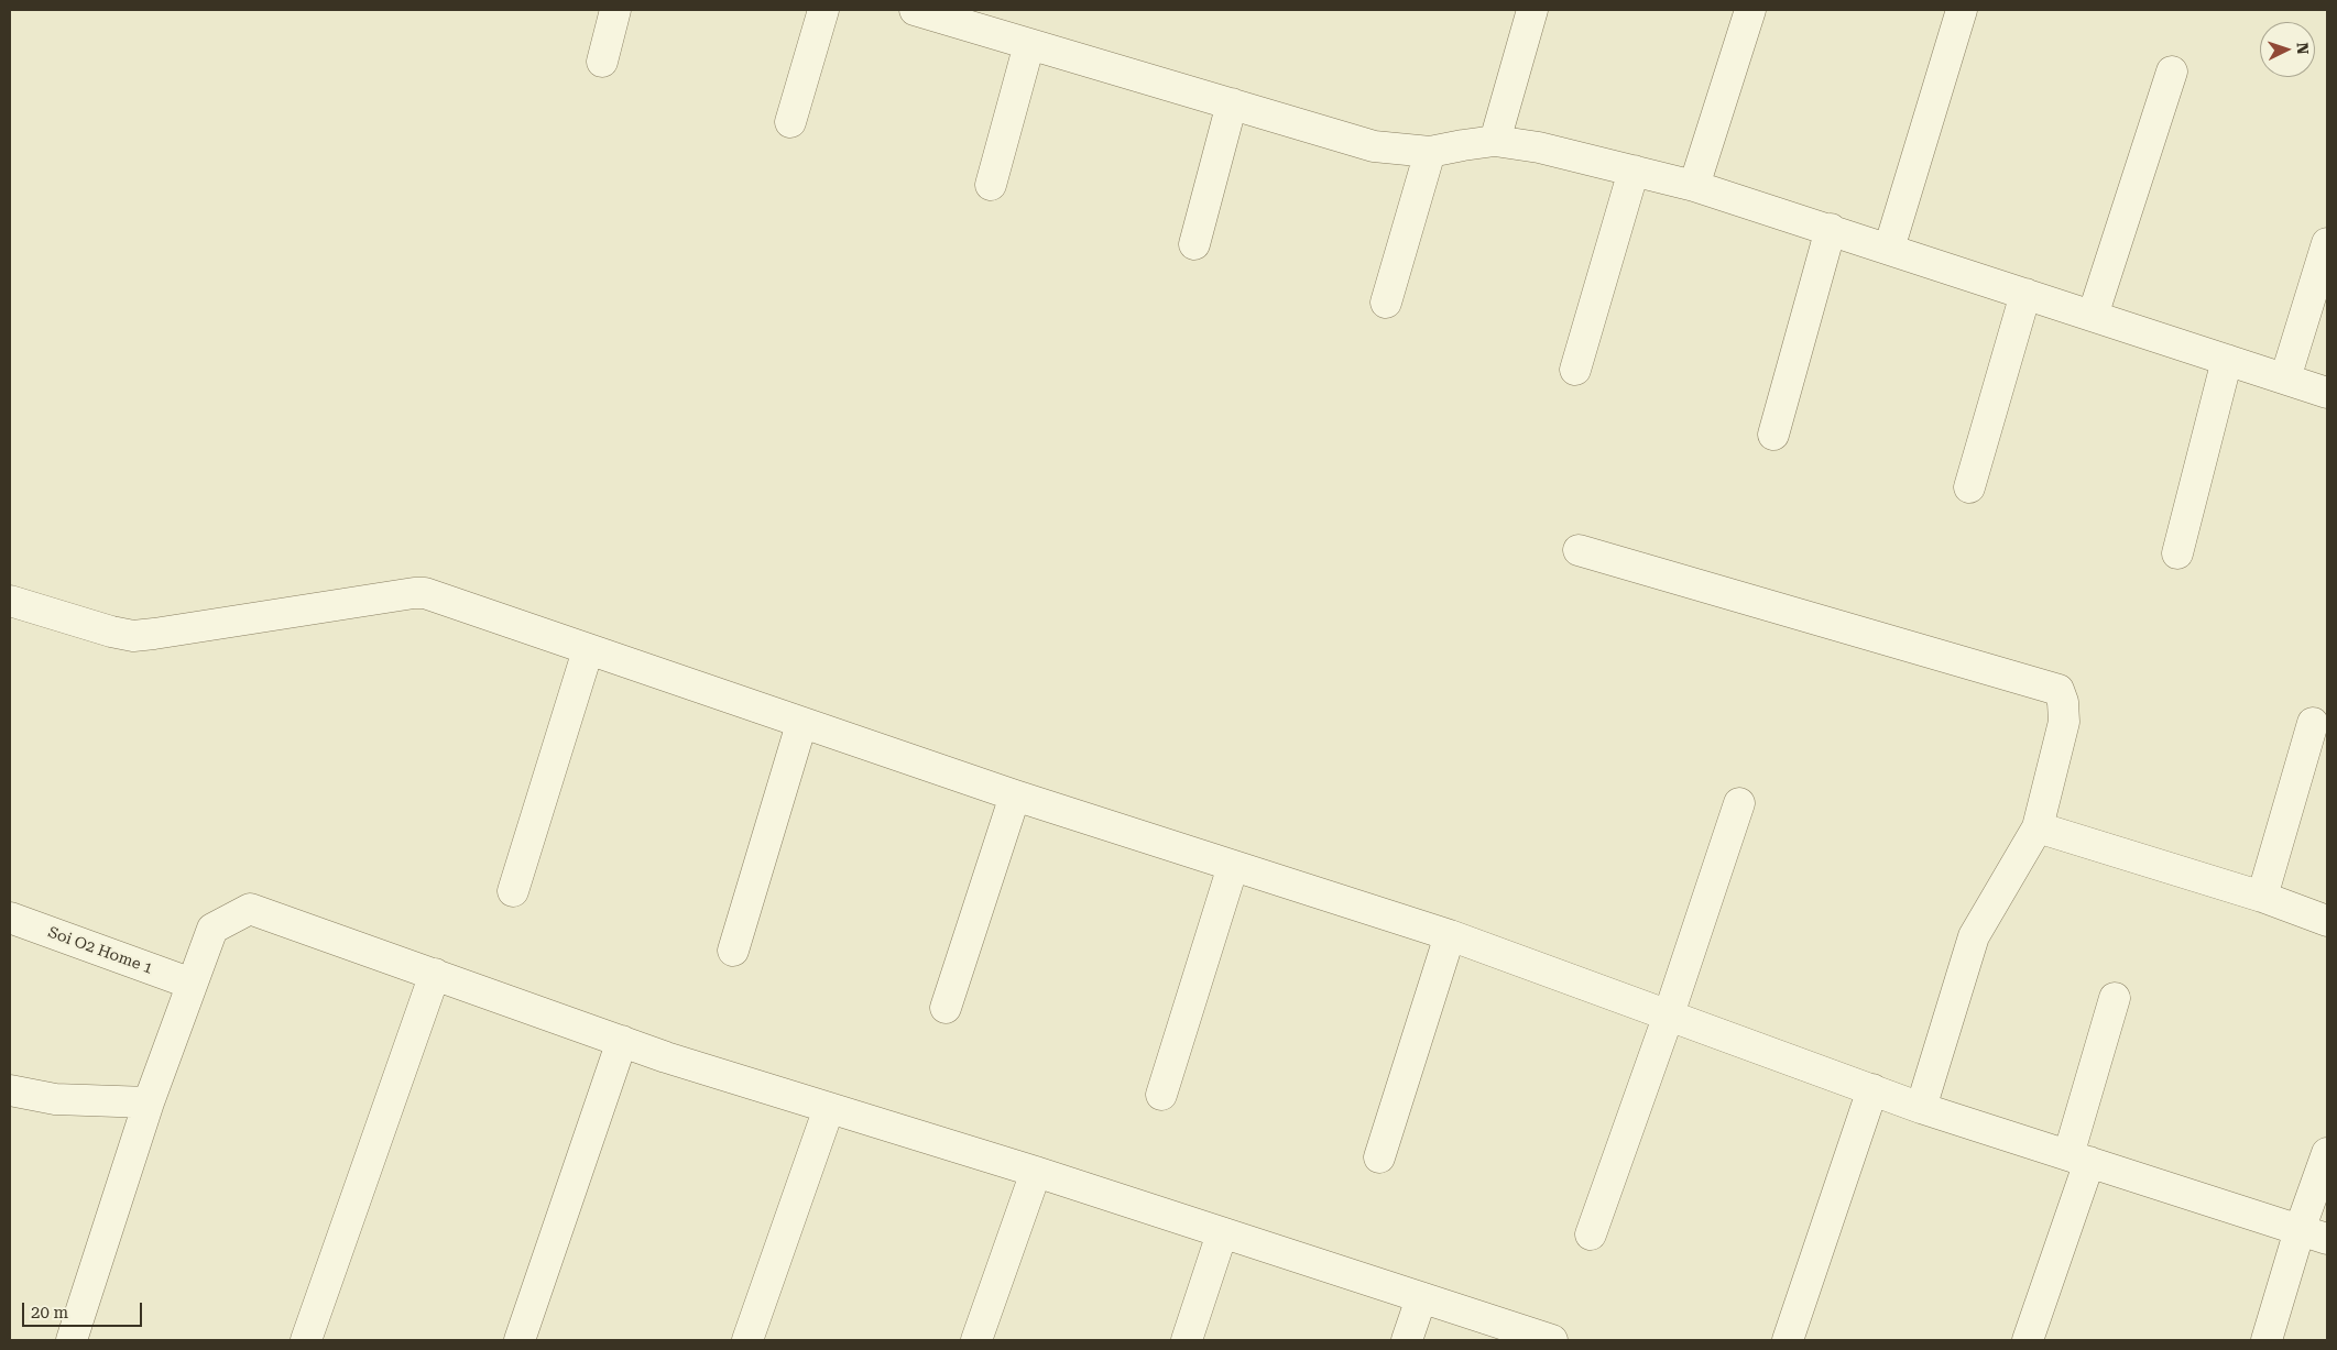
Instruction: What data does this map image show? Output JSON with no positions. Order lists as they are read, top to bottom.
{
  "streets": {
    "street": ["Soi O2 Home 1"]
  },
  "scale_bar": "20 m",
  "north": "right"
}
